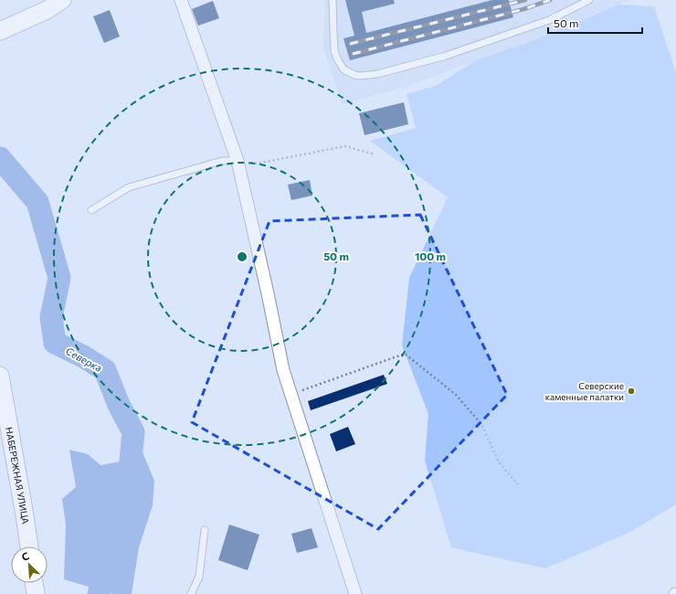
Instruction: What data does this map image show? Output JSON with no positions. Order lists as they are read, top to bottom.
{
  "streets": {
    "street": ["НАБЕРЕЖНАЯ УЛИЦА"]
  },
  "water": ["Северка"],
  "places": ["Северские каменные палатки"],
  "scale_bar": "50 m",
  "north": "top left",
  "rings": ["50 m", "100 m"]
}
